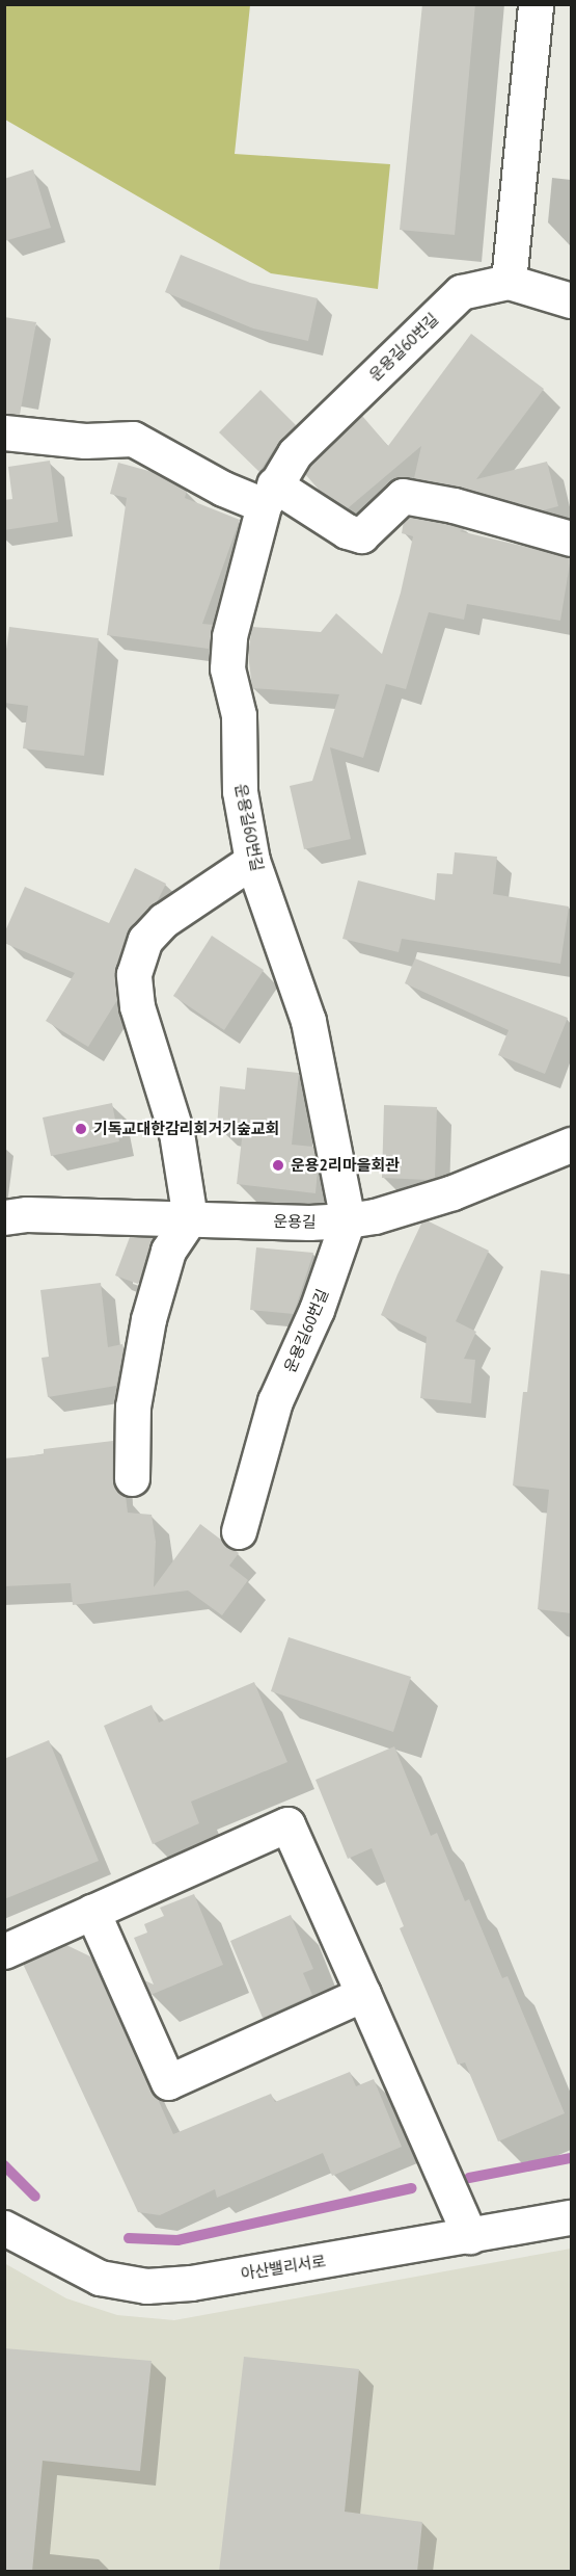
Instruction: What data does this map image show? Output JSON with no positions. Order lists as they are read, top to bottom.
{
  "streets": {
    "street": ["운용길60번길", "운용길", "아산밸리서로"]
  },
  "crossings": [
    ["운용길60번길", "운용길"]
  ],
  "places": ["기독교대한감리회거기숲교회", "운용2리마을회관"]
}
